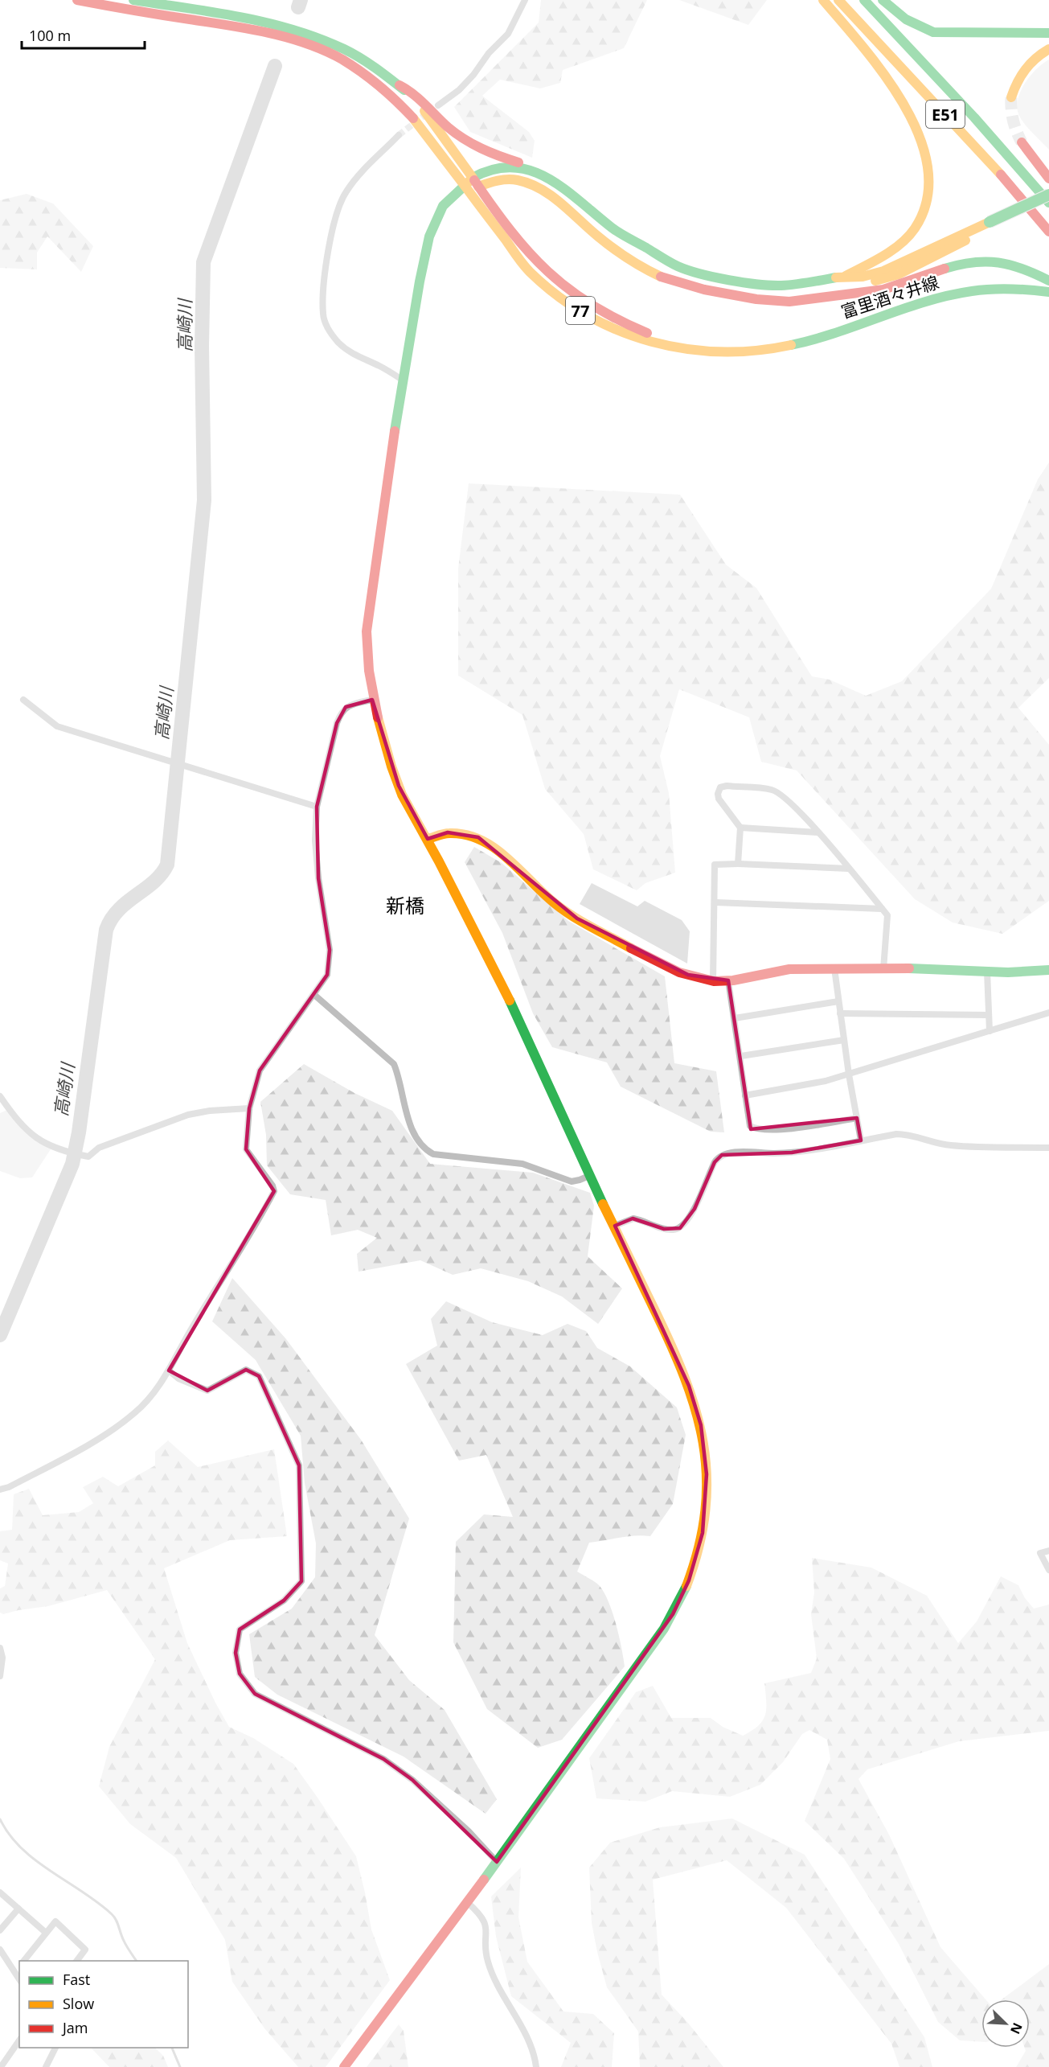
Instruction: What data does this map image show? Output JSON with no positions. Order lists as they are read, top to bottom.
{
  "streets": {
    "main road": ["E51", "富里酒々井線", "77"]
  },
  "districts": ["新橋"],
  "water": ["高崎川"],
  "legend": ["Fast", "Slow", "Jam"],
  "scale_bar": "100 m",
  "north": "bottom right"
}
